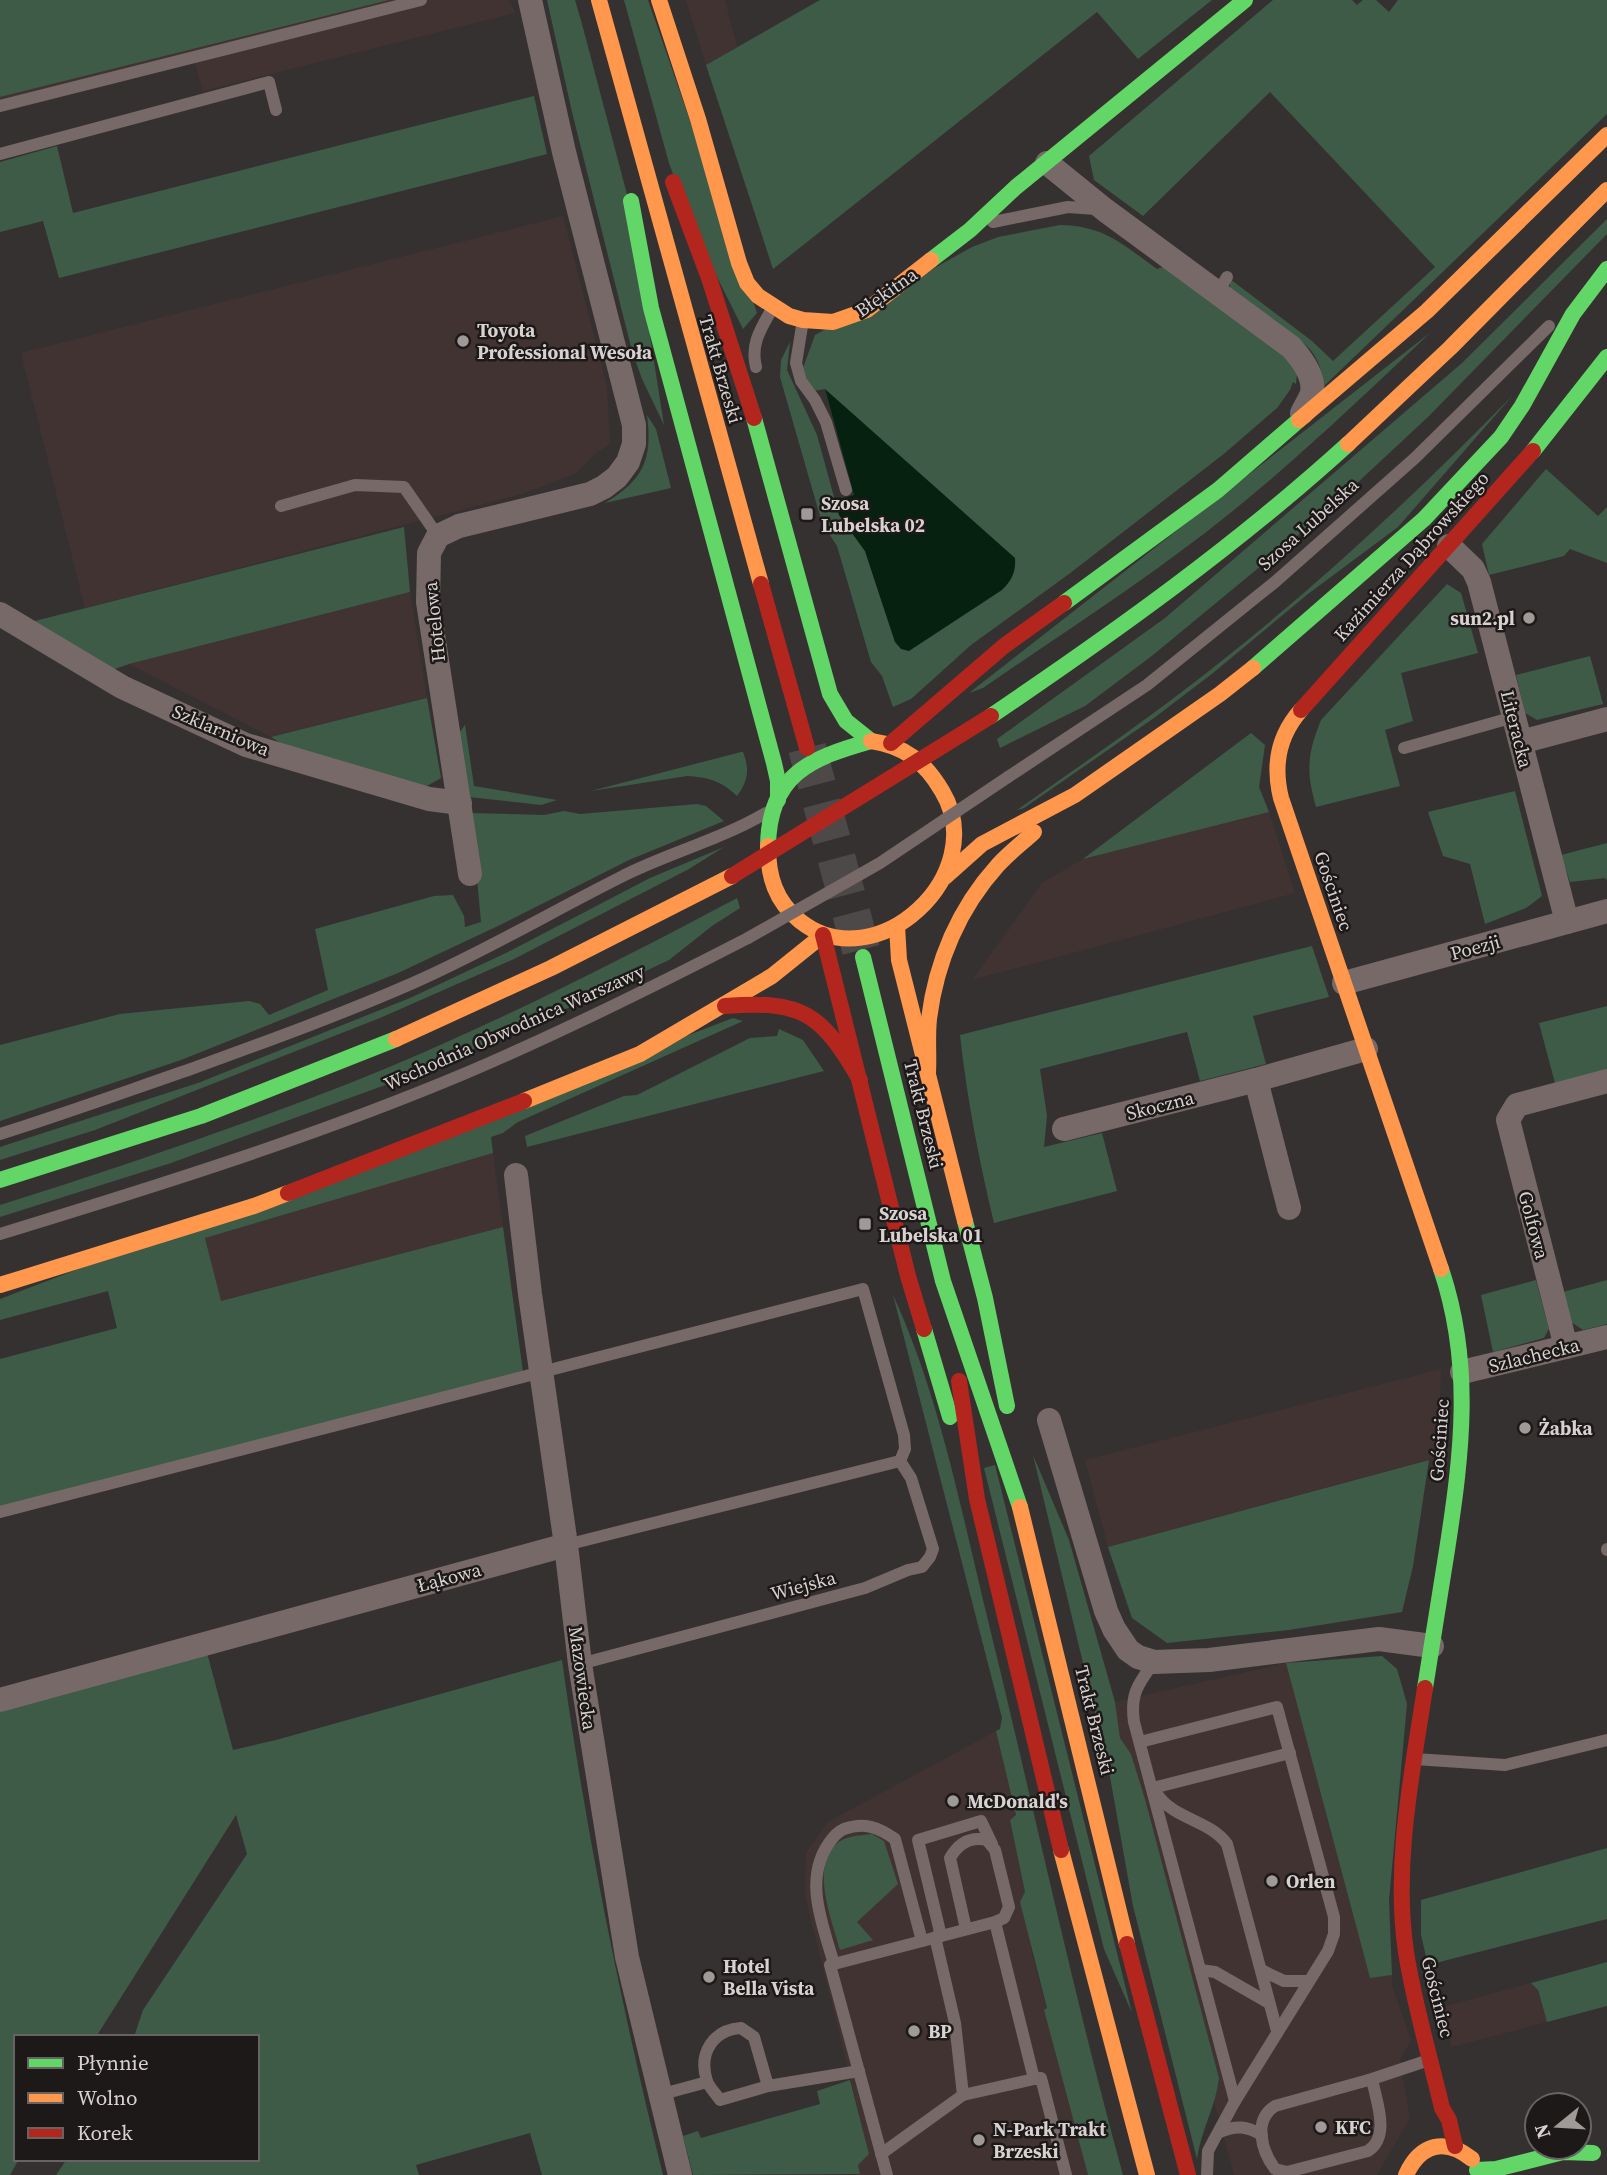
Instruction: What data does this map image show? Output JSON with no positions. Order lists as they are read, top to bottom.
{
  "streets": {
    "main road": [
      "Błękitna",
      "Trakt Brzeski",
      "Szosa Lubelska",
      "Kazimierza Dąbrowskiego",
      "Gościniec"
    ],
    "street": [
      "Hotelowa",
      "Literacka",
      "Szklarniowa",
      "Poezji",
      "Skoczna",
      "Golfowa",
      "Szlachecka",
      "Łąkowa",
      "Mazowiecka"
    ],
    "lane": ["Wschodnia Obwodnica Warszawy", "Wiejska"]
  },
  "crossings": [
    ["Szosa Lubelska", "Wschodnia Obwodnica Warszawy"],
    ["Kazimierza Dąbrowskiego", "Literacka"],
    ["Kazimierza Dąbrowskiego", "Gościniec"],
    ["Hotelowa", "Szklarniowa"],
    ["Literacka", "Poezji"],
    ["Gościniec", "Poezji"],
    ["Gościniec", "Skoczna"],
    ["Gościniec", "Szlachecka"],
    ["Golfowa", "Szlachecka"],
    ["Łąkowa", "Wiejska"],
    ["Łąkowa", "Mazowiecka"],
    ["Wiejska", "Mazowiecka"]
  ],
  "places": {
    "other": [
      "Toyota Professional Wesoła",
      "sun2.pl",
      "Żabka",
      "McDonald's",
      "Orlen",
      "Hotel Bella Vista",
      "BP",
      "KFC",
      "N-Park Trakt Brzeski"
    ],
    "transit": ["Szosa Lubelska 02", "Szosa Lubelska 01"]
  },
  "legend": ["Płynnie", "Wolno", "Korek"],
  "north": "left"
}
